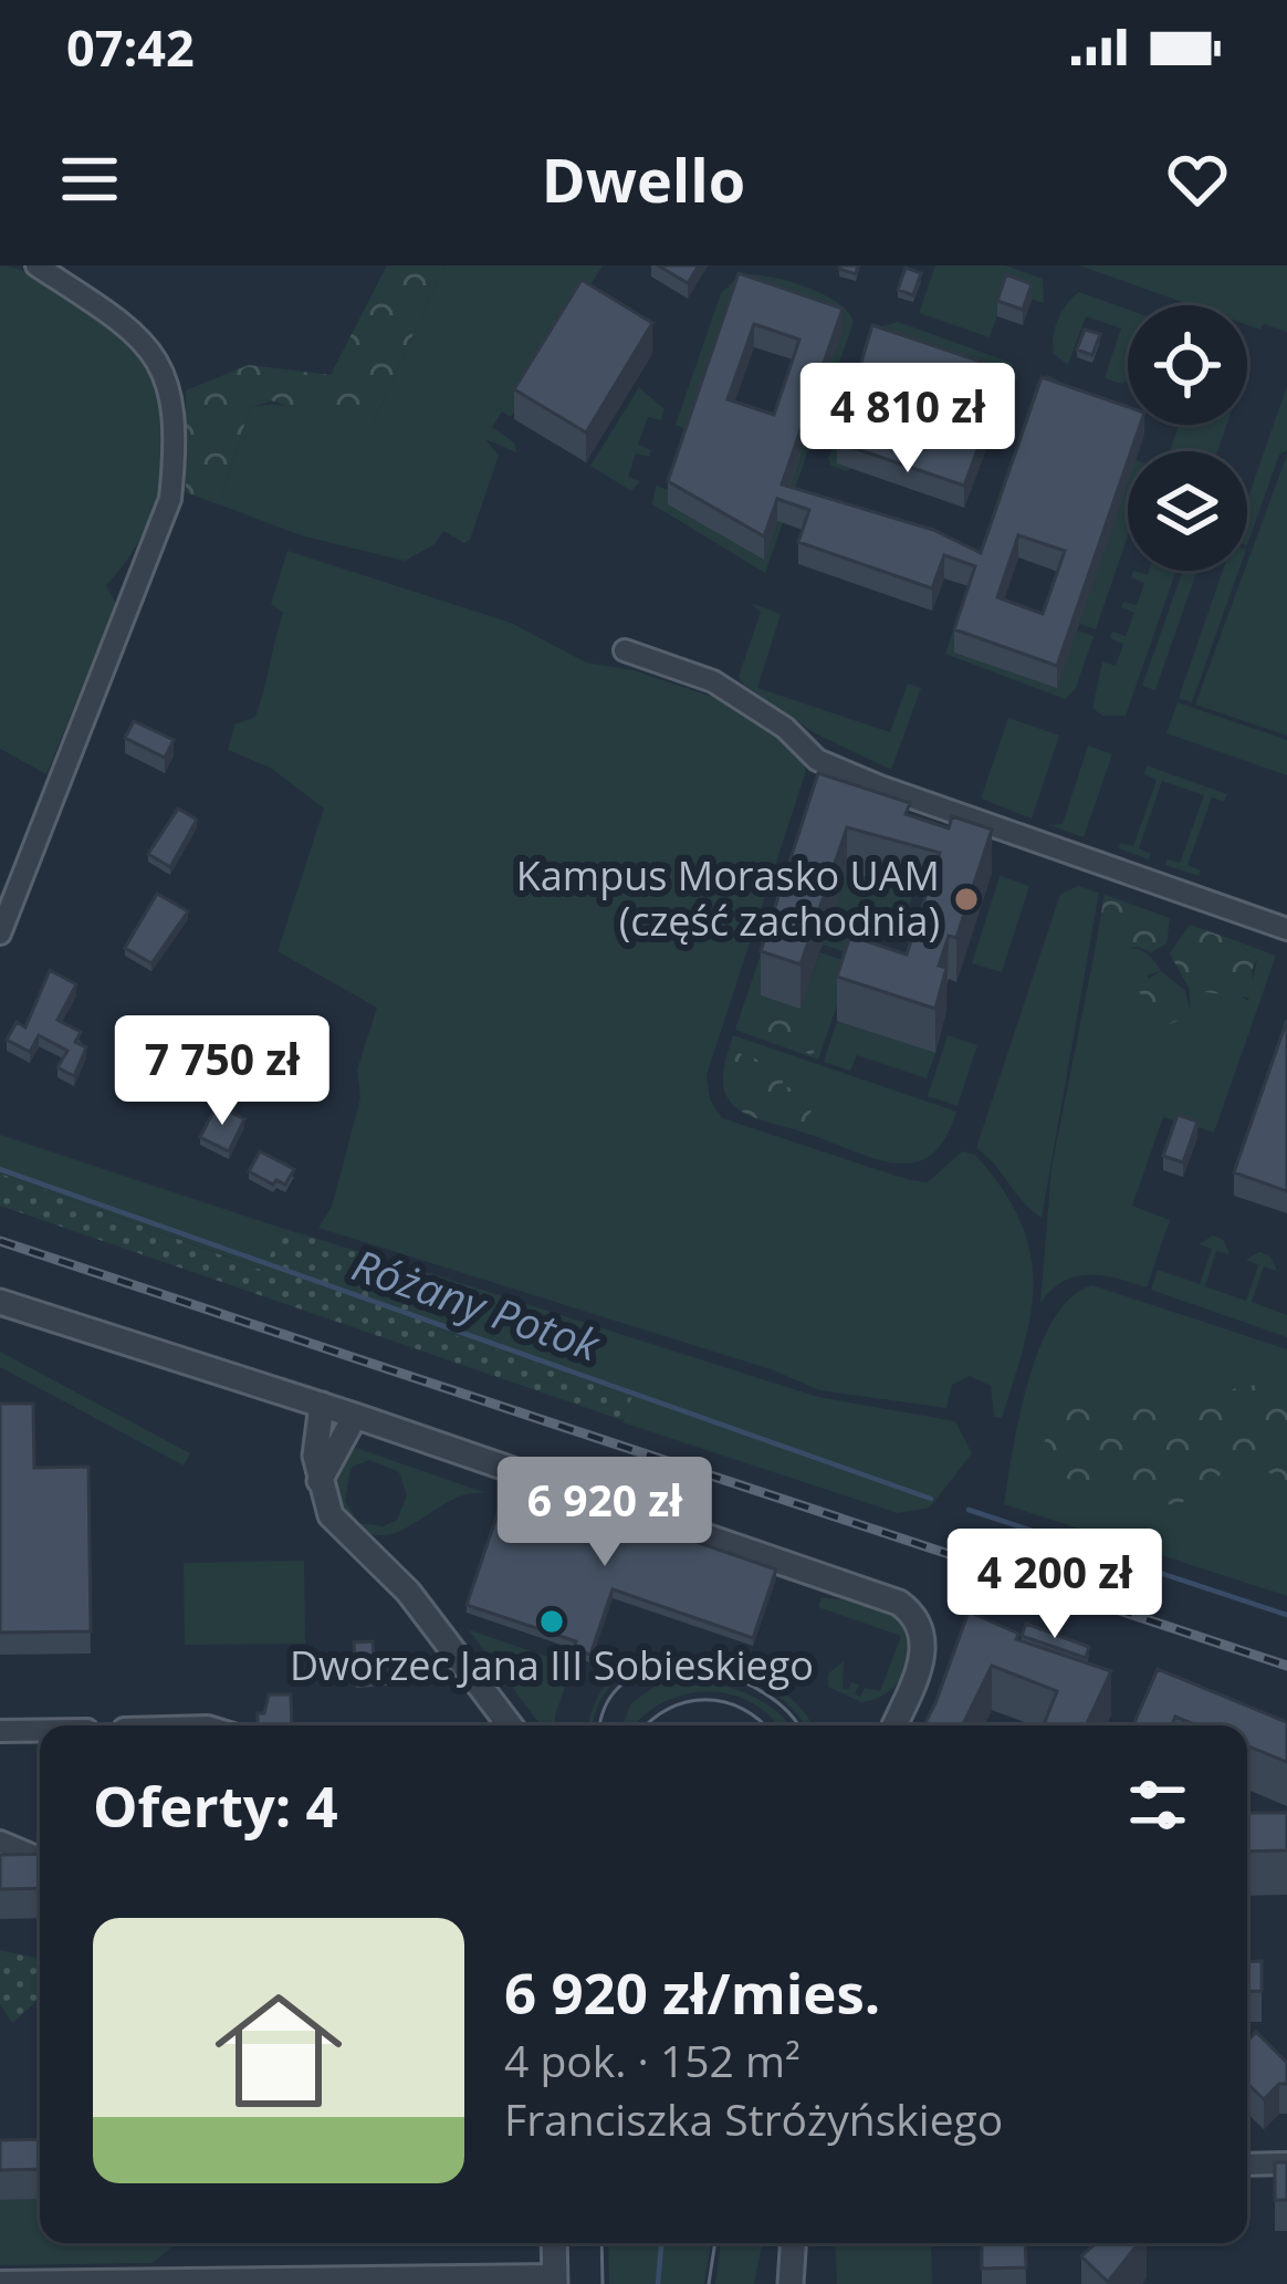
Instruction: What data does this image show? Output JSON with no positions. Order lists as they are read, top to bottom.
{
  "water": ["Różany Potok"],
  "places": ["Kampus Morasko UAM (część zachodnia)", "Dworzec Jana III Sobieskiego"],
  "page": {
    "status": "07:42",
    "header": "Dwello",
    "price": [
      "4 810 zł",
      "7 750 zł",
      "6 920 zł",
      "4 200 zł"
    ],
    "heading": "Oferty: 4",
    "list": [
      {
        "name": "6 920 zł/mies.",
        "note": "4 pok. · 152 m² · Franciszka Stróżyńskiego"
      }
    ]
  }
}
